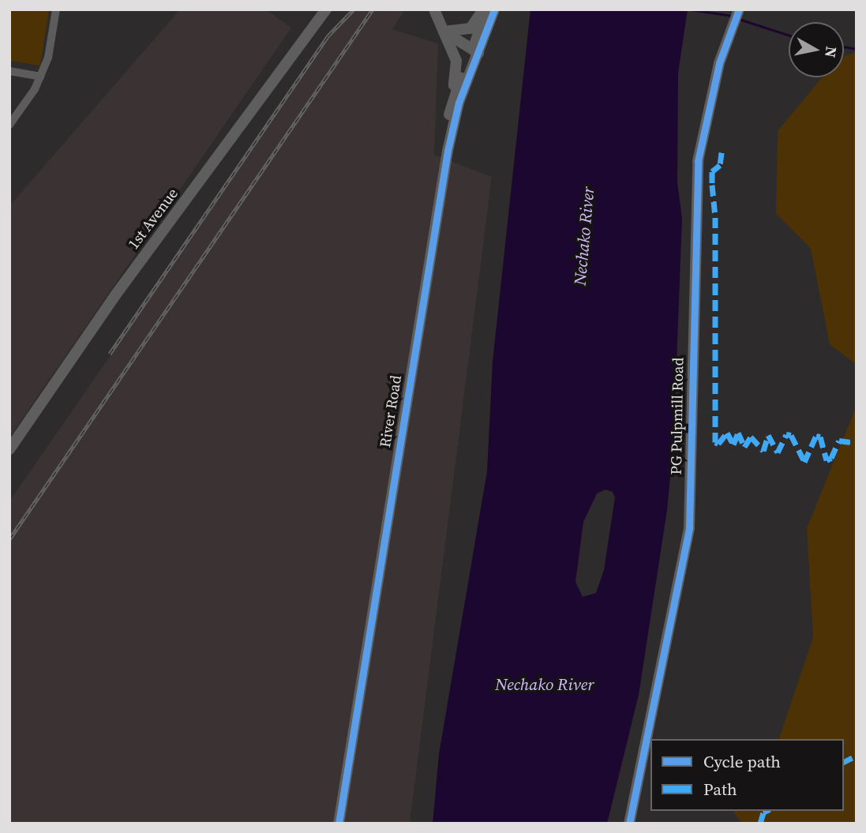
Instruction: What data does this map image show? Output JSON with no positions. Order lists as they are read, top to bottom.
{
  "streets": {
    "street": ["1st Avenue", "River Road", "PG Pulpmill Road"]
  },
  "water": ["Nechako River"],
  "legend": ["Cycle path", "Path"],
  "north": "right"
}
